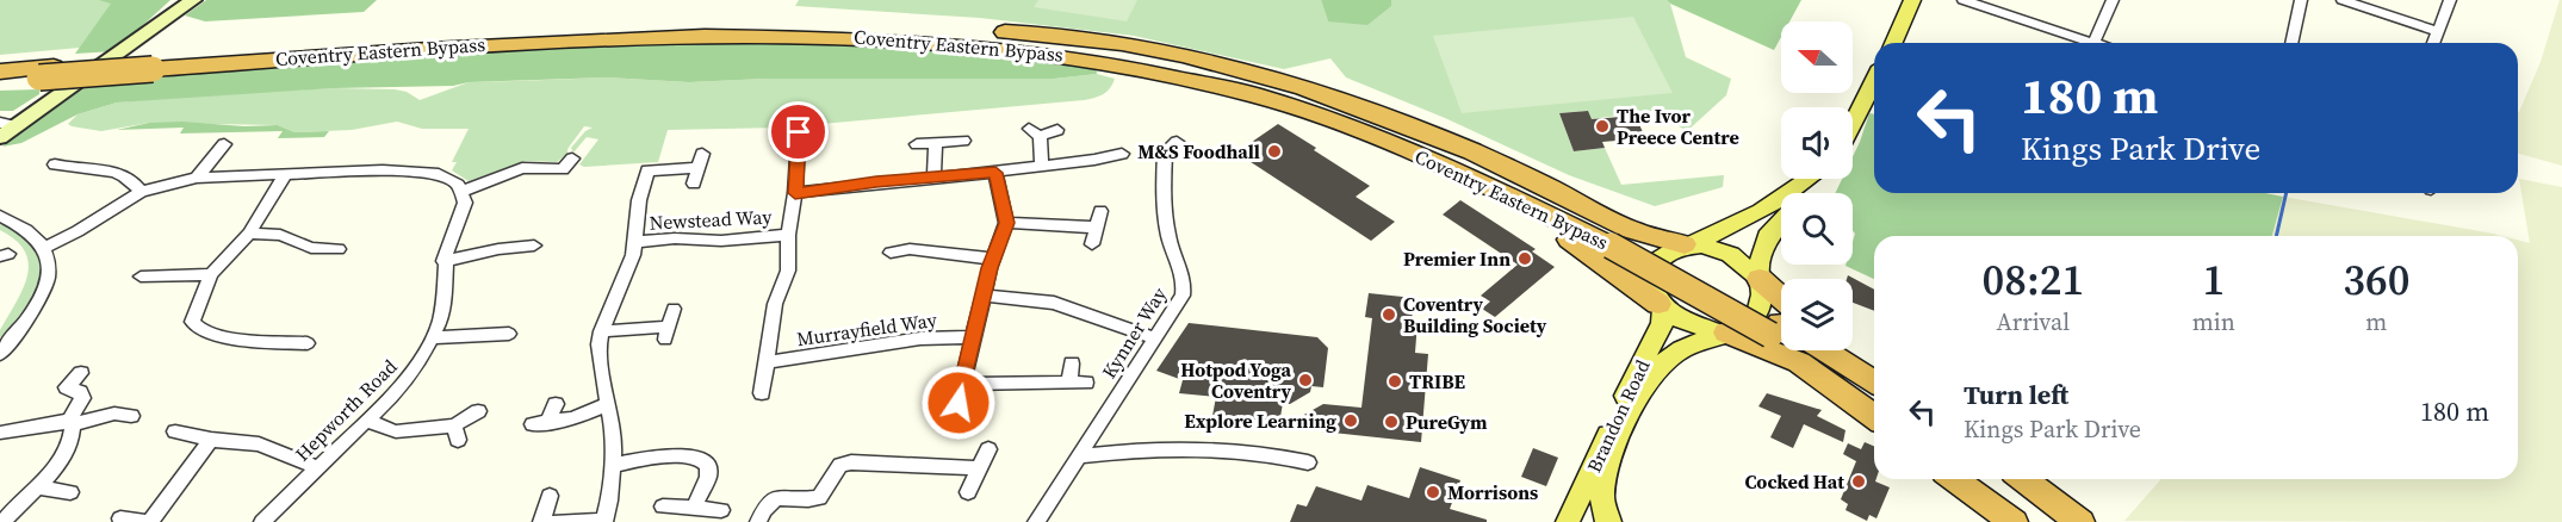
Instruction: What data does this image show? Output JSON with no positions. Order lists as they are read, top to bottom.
{
  "streets": {
    "highway": ["Coventry Eastern Bypass"],
    "main road": ["Brandon Road"],
    "street": [
      "Newstead Way",
      "Murrayfield Way",
      "Kynner Way",
      "Hepworth Road"
    ]
  },
  "places": [
    "The Ivor Preece Centre",
    "M&S Foodhall",
    "Premier Inn",
    "Coventry Building Society",
    "Hotpod Yoga Coventry",
    "TRIBE",
    "Explore Learning",
    "PureGym",
    "Cocked Hat",
    "Morrisons"
  ],
  "north": "left",
  "page": {
    "turn": ["180 m", "Kings Park Drive"],
    "eta": [
      "08:21",
      "Arrival",
      "1",
      "min",
      "360",
      "m"
    ],
    "list": [
      {
        "name": "Turn left",
        "note": "Kings Park Drive",
        "value": "180 m"
      }
    ]
  }
}
